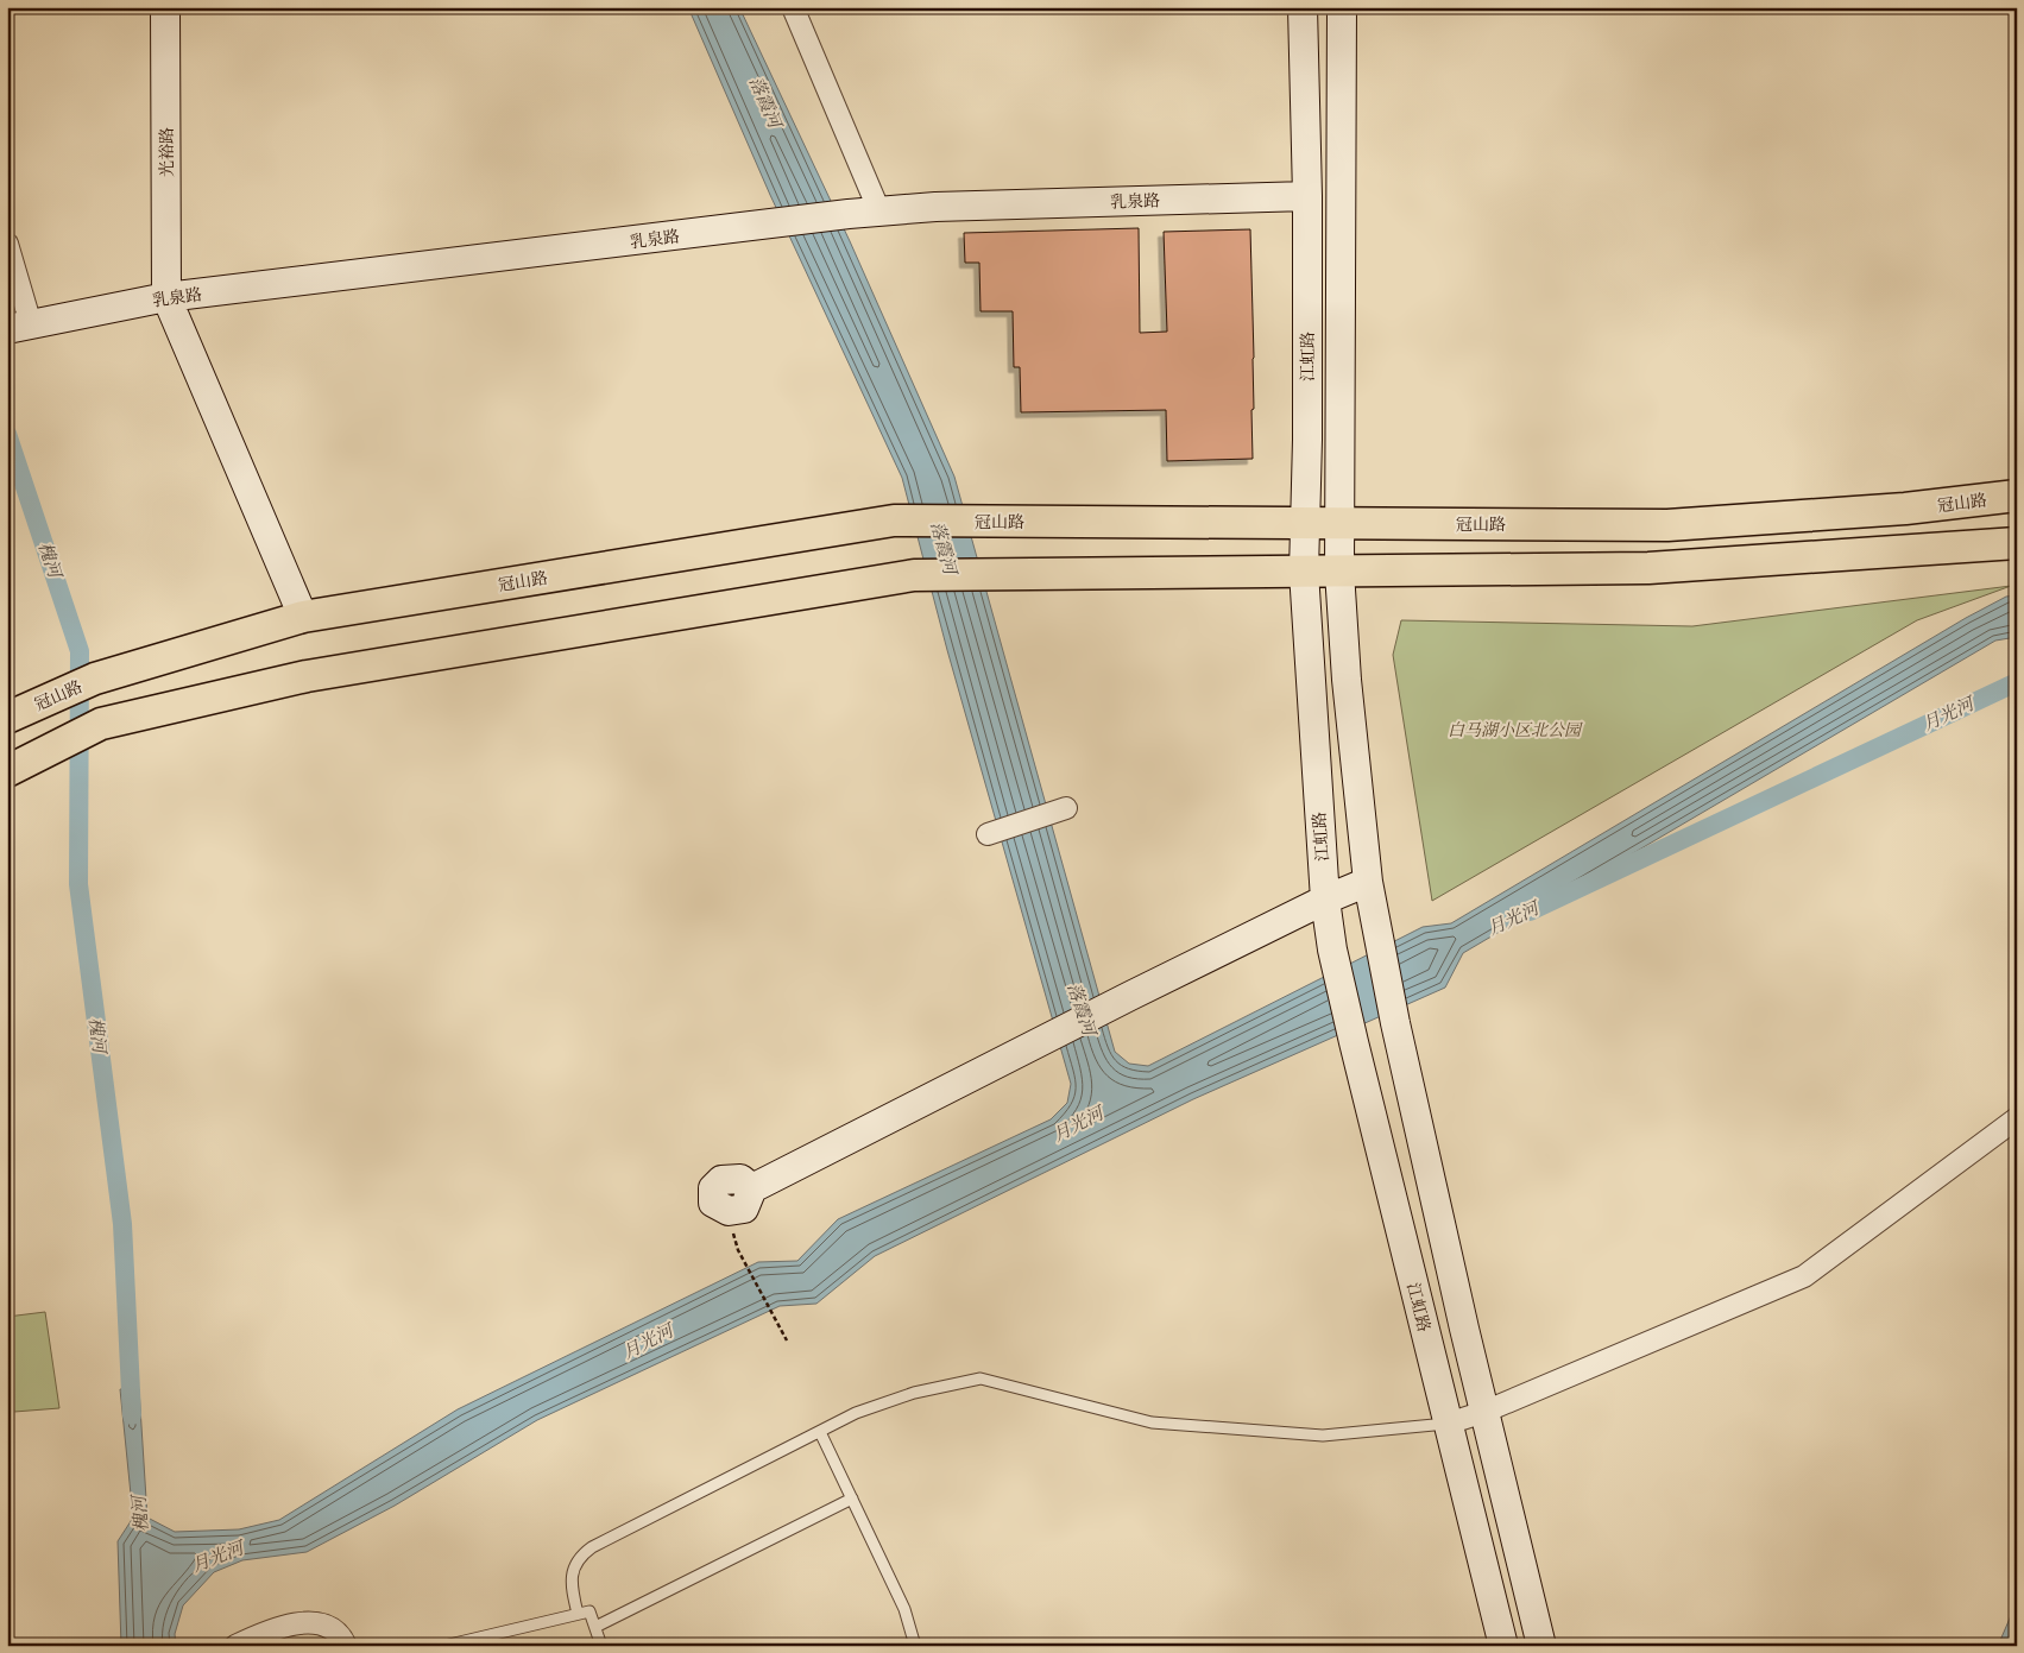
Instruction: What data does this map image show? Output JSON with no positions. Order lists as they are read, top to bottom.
{
  "streets": {
    "main road": [
      "光裕路",
      "乳泉路",
      "江虹路",
      "冠山路"
    ]
  },
  "crossings": [
    ["光裕路", "乳泉路"],
    ["乳泉路", "江虹路"],
    ["江虹路", "冠山路"]
  ],
  "water": ["落霞河", "槐河", "月光河"],
  "parks": ["白马湖小区北公园"]
}
